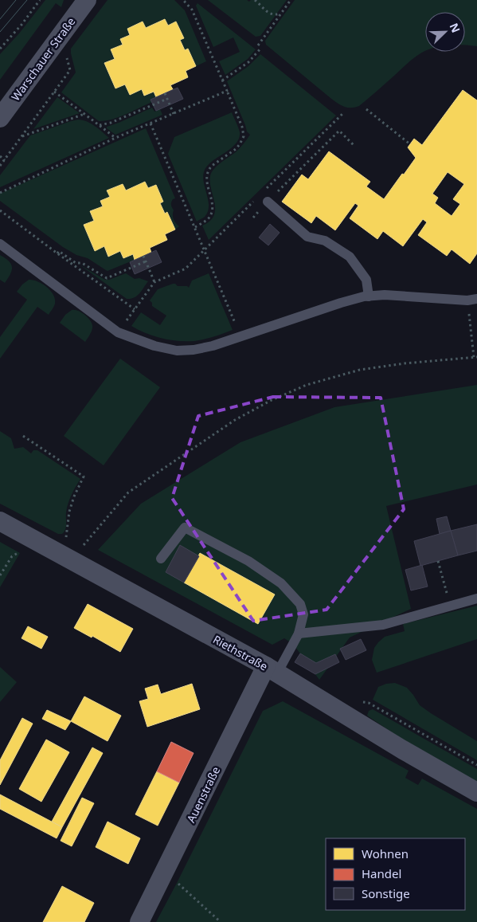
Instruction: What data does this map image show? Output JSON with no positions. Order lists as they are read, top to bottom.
{
  "streets": {
    "street": ["Warschauer Straße", "Riethstraße", "Auenstraße"]
  },
  "crossings": [
    ["Riethstraße", "Auenstraße"]
  ],
  "legend": ["Wohnen", "Handel", "Sonstige"],
  "north": "top right"
}
